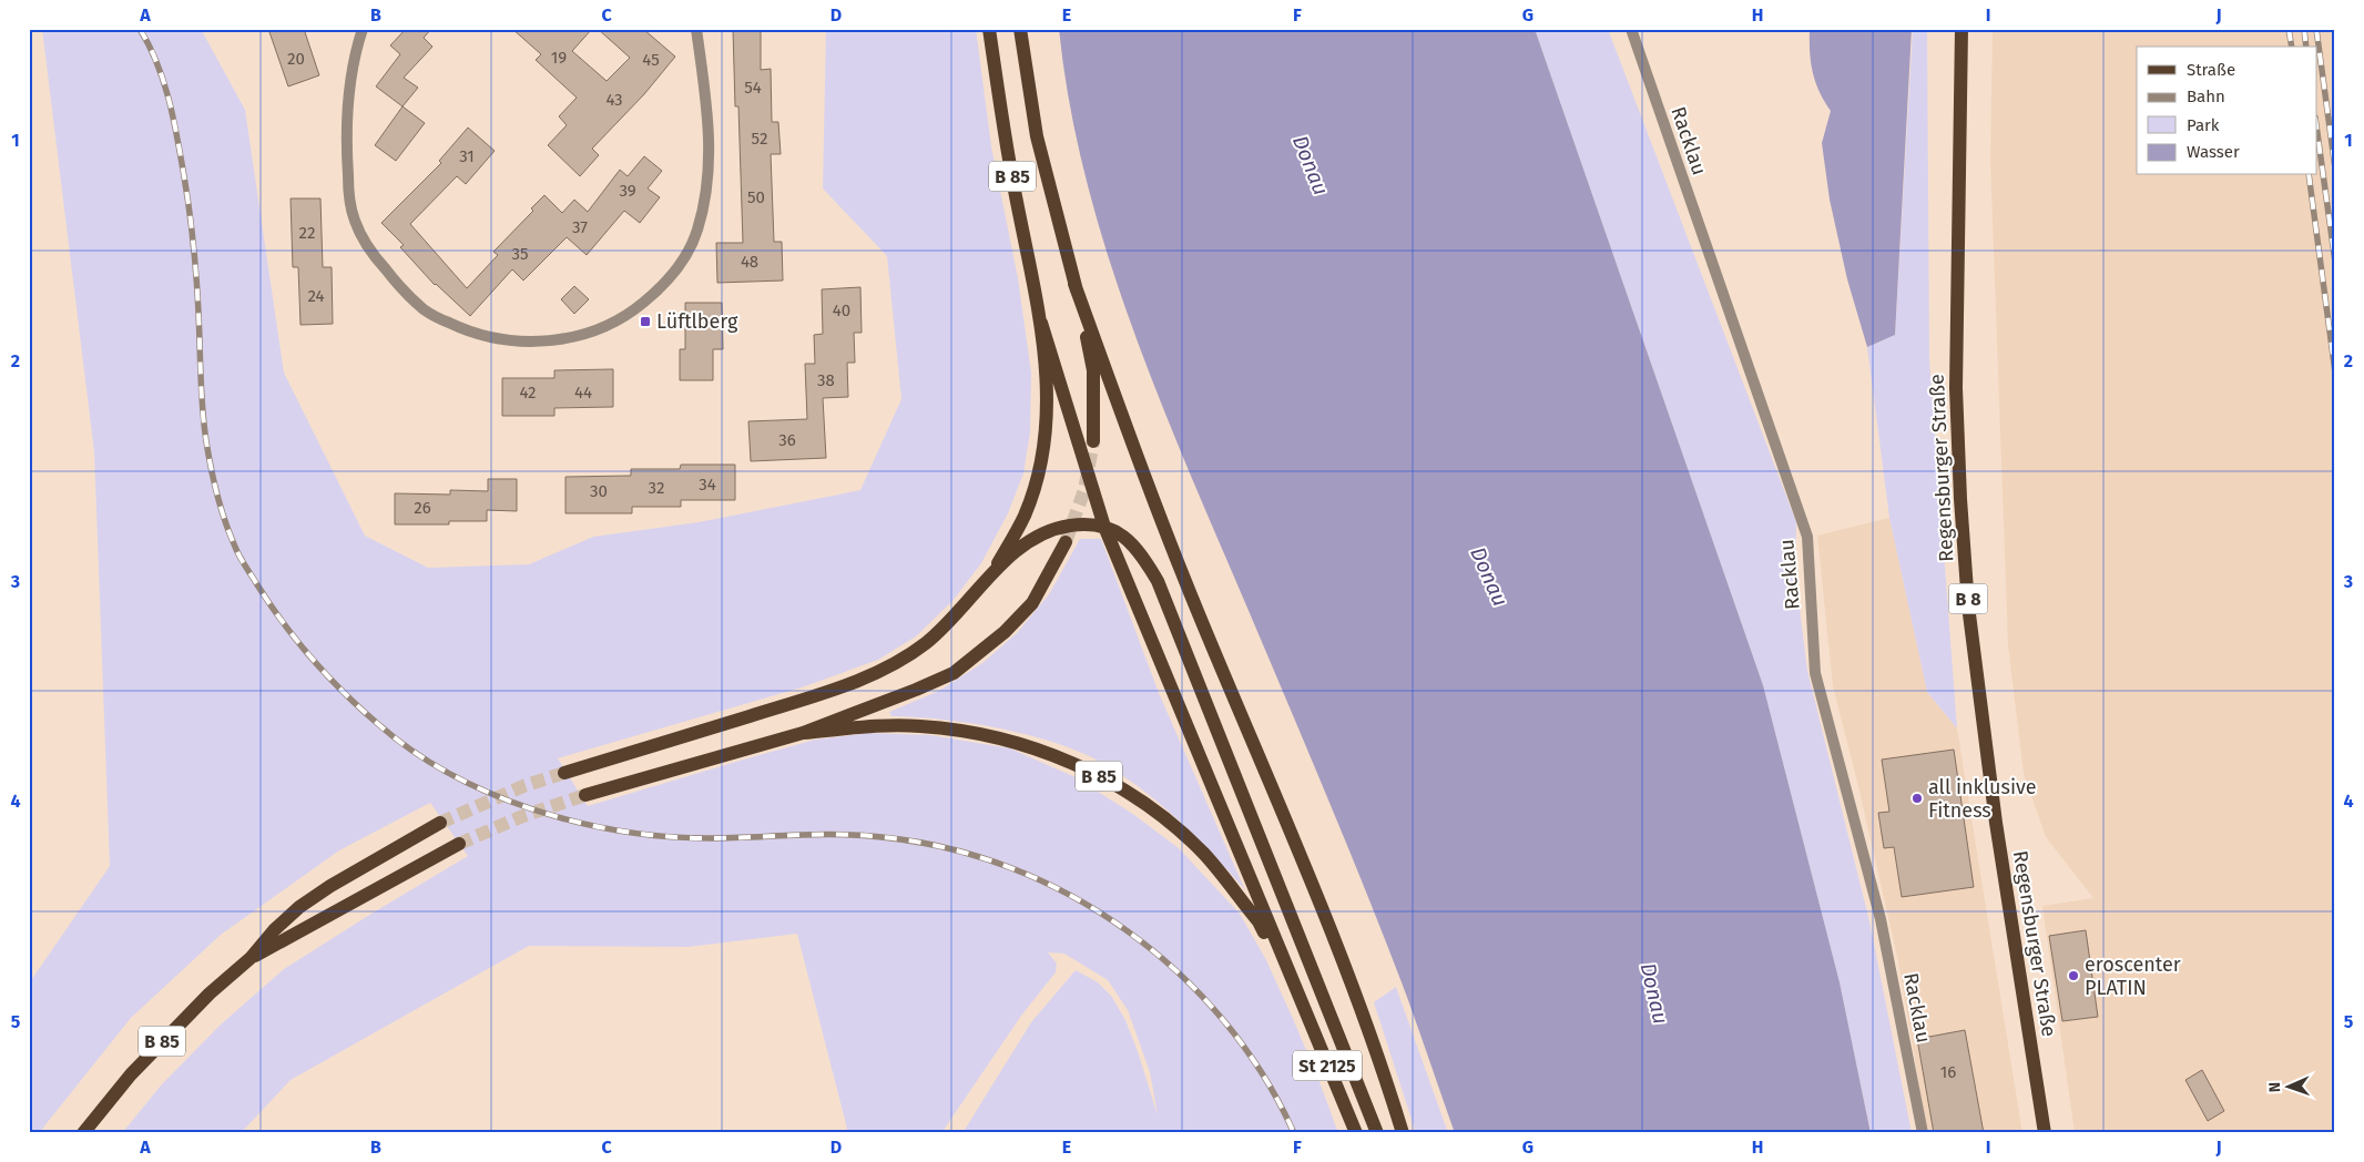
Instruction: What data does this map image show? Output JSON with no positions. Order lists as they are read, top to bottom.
{
  "streets": {
    "main road": [
      "B 85",
      "Regensburger Straße",
      "B 8",
      "St 2125"
    ],
    "street": ["Racklau"]
  },
  "crossings": [
    ["B 85", "St 2125"]
  ],
  "water": ["Donau"],
  "places": {
    "transit": ["Lüftlberg"],
    "other": ["all inklusive Fitness", "eroscenter PLATIN"]
  },
  "house_numbers": [
    "19",
    "20",
    "45",
    "54",
    "43",
    "52",
    "31",
    "39",
    "50",
    "37",
    "22",
    "35",
    "48",
    "24",
    "40",
    "38",
    "42",
    "44",
    "36",
    "34",
    "32",
    "30",
    "26",
    "16"
  ],
  "legend": [
    "Straße",
    "Bahn",
    "Park",
    "Wasser"
  ],
  "north": "left",
  "grid": {
    "columns": [
      "A",
      "B",
      "C",
      "D",
      "E",
      "F",
      "G",
      "H",
      "I",
      "J"
    ],
    "rows": [
      "1",
      "2",
      "3",
      "4",
      "5"
    ]
  }
}
